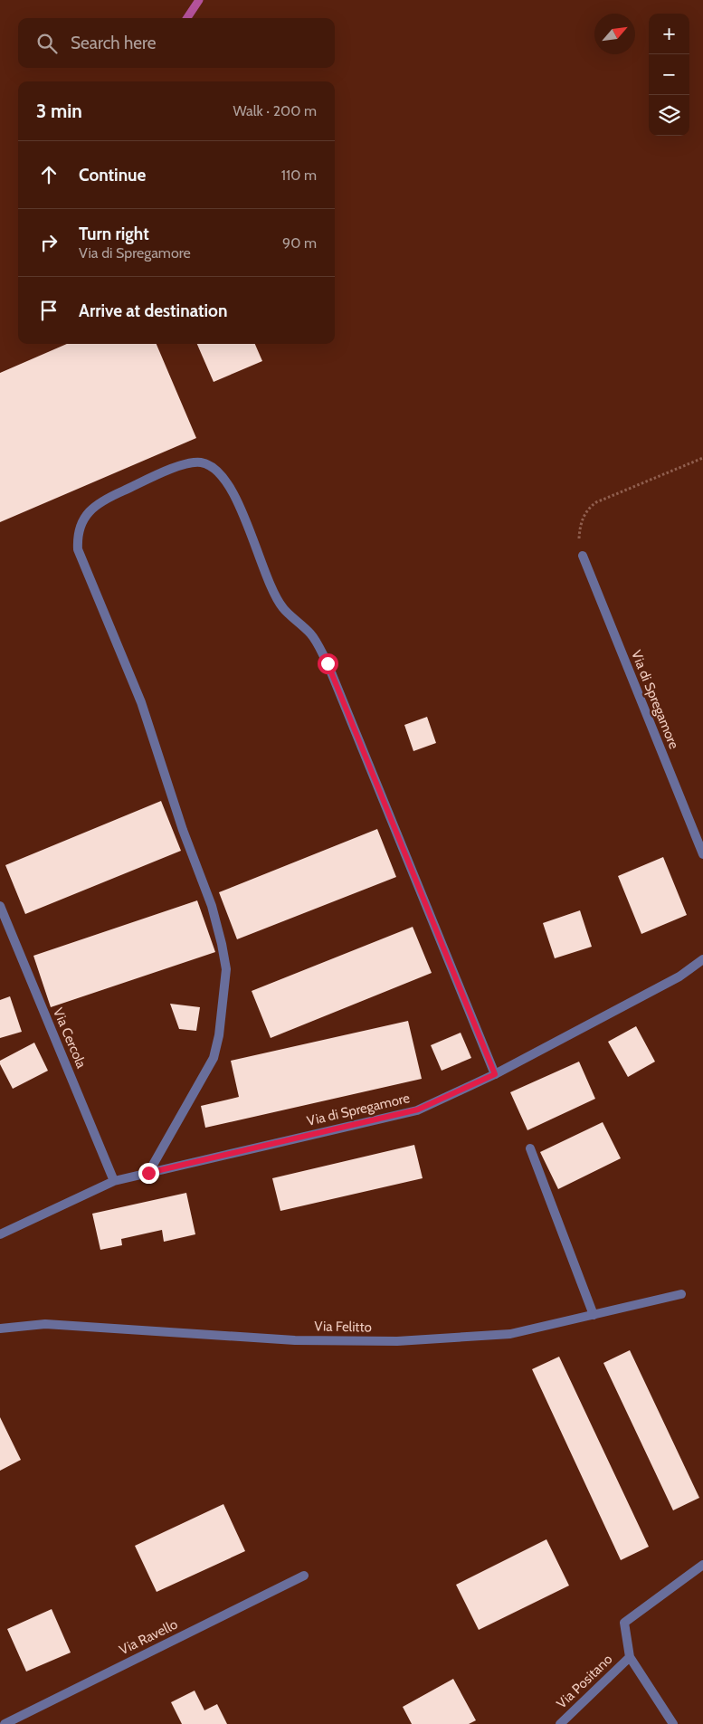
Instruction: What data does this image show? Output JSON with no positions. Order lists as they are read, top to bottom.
{
  "streets": {
    "street": [
      "Via di Spregamore",
      "Via Cercola",
      "Via Felitto",
      "Via Ravello",
      "Via Positano"
    ]
  },
  "crossings": [
    ["Via di Spregamore", "Via Cercola"]
  ],
  "north": "top right",
  "page": {
    "map_buttons": ["+", "−"],
    "search": "Search here",
    "heading": ["3 min", "Walk · 200 m"],
    "list": [
      ["Continue", "110 m"],
      ["Turn right", "Via di Spregamore", "90 m"],
      "Arrive at destination"
    ]
  }
}
